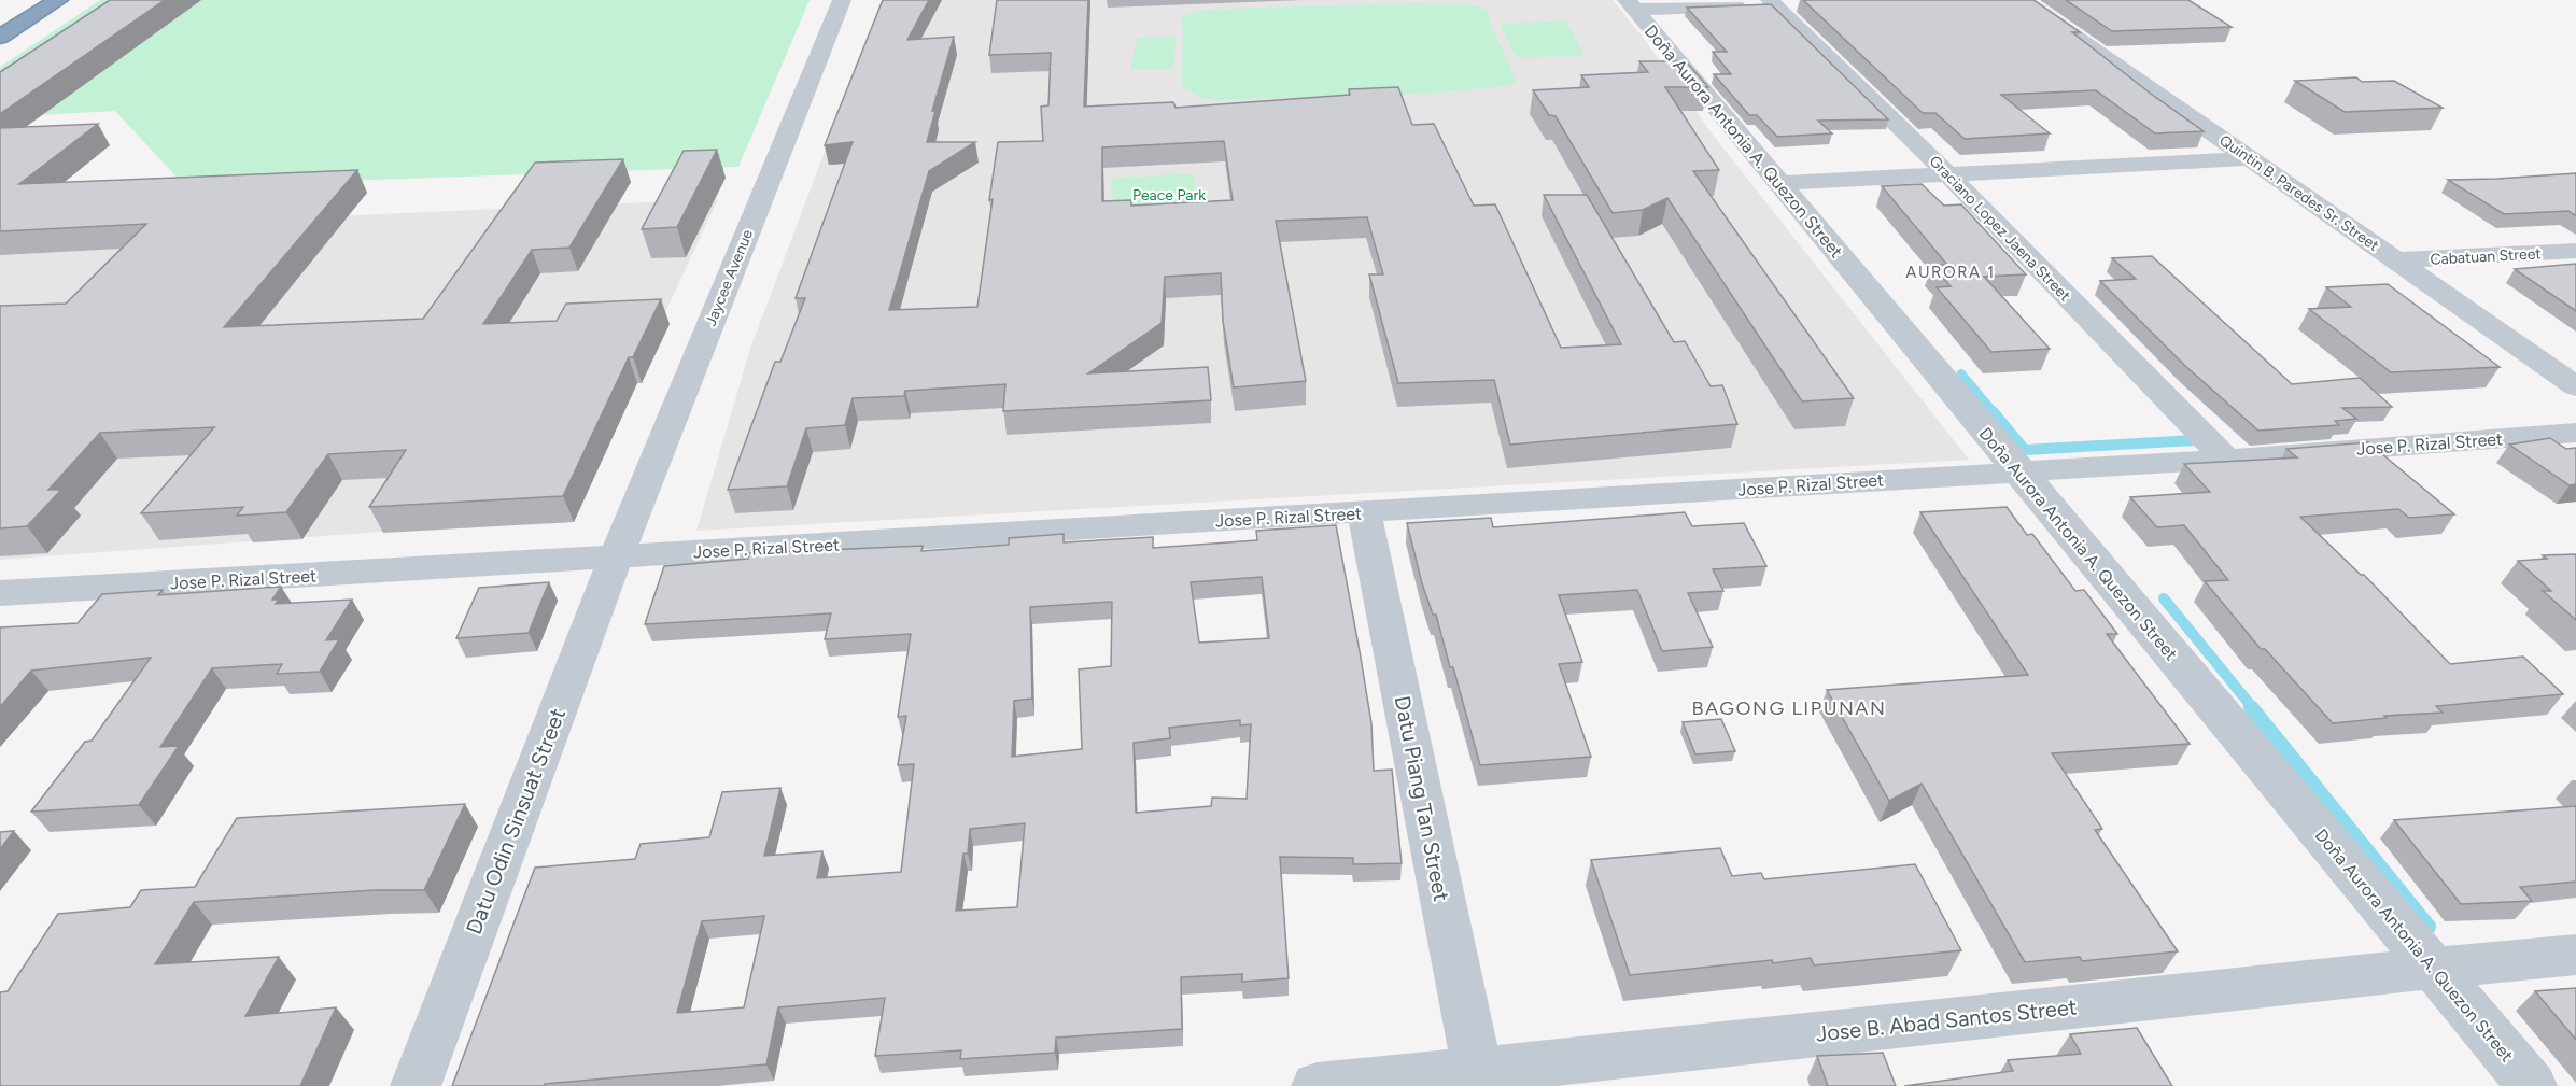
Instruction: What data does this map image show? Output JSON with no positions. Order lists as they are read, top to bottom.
{
  "streets": {
    "street": [
      "Doña Aurora Antonia A. Quezon Street",
      "Quintin B. Paredes Sr. Street",
      "Graciano Lopez Jaena Street",
      "Cabatuan Street",
      "Jaycee Avenue",
      "Jose P. Rizal Street",
      "Datu Piang Tan Street",
      "Datu Odin Sinsuat Street",
      "Jose B. Abad Santos Street"
    ]
  },
  "crossings": [
    ["Doña Aurora Antonia A. Quezon Street", "Jose P. Rizal Street"],
    ["Doña Aurora Antonia A. Quezon Street", "Jose B. Abad Santos Street"],
    ["Quintin B. Paredes Sr. Street", "Cabatuan Street"],
    ["Graciano Lopez Jaena Street", "Jose P. Rizal Street"],
    ["Jaycee Avenue", "Jose P. Rizal Street"],
    ["Jaycee Avenue", "Datu Odin Sinsuat Street"],
    ["Jose P. Rizal Street", "Datu Piang Tan Street"],
    ["Jose P. Rizal Street", "Datu Odin Sinsuat Street"],
    ["Datu Piang Tan Street", "Jose B. Abad Santos Street"]
  ],
  "districts": ["AURORA 1", "BAGONG LIPUNAN"],
  "parks": ["Peace Park"]
}
